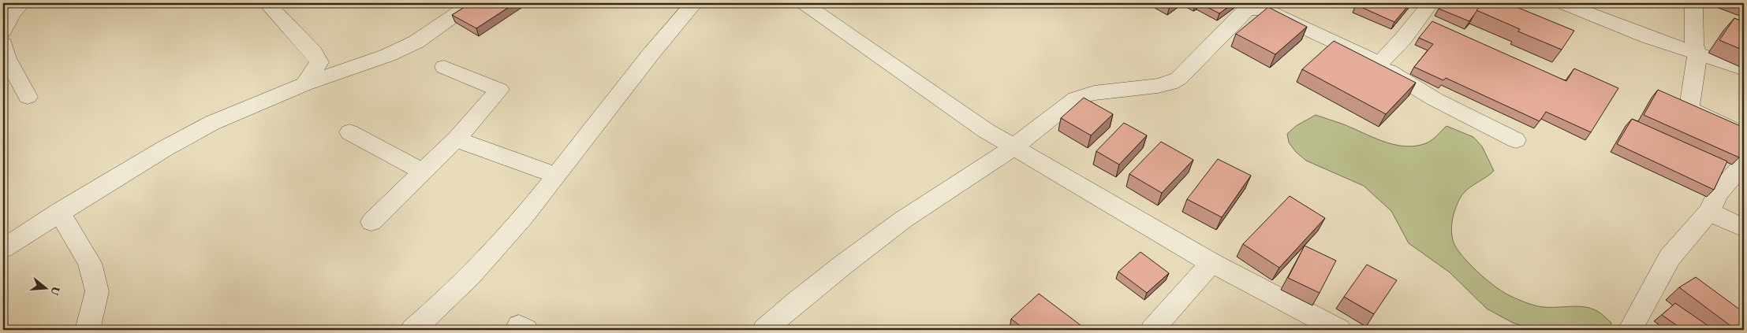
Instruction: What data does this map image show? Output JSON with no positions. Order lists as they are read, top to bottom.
{
  "north": "right"
}
